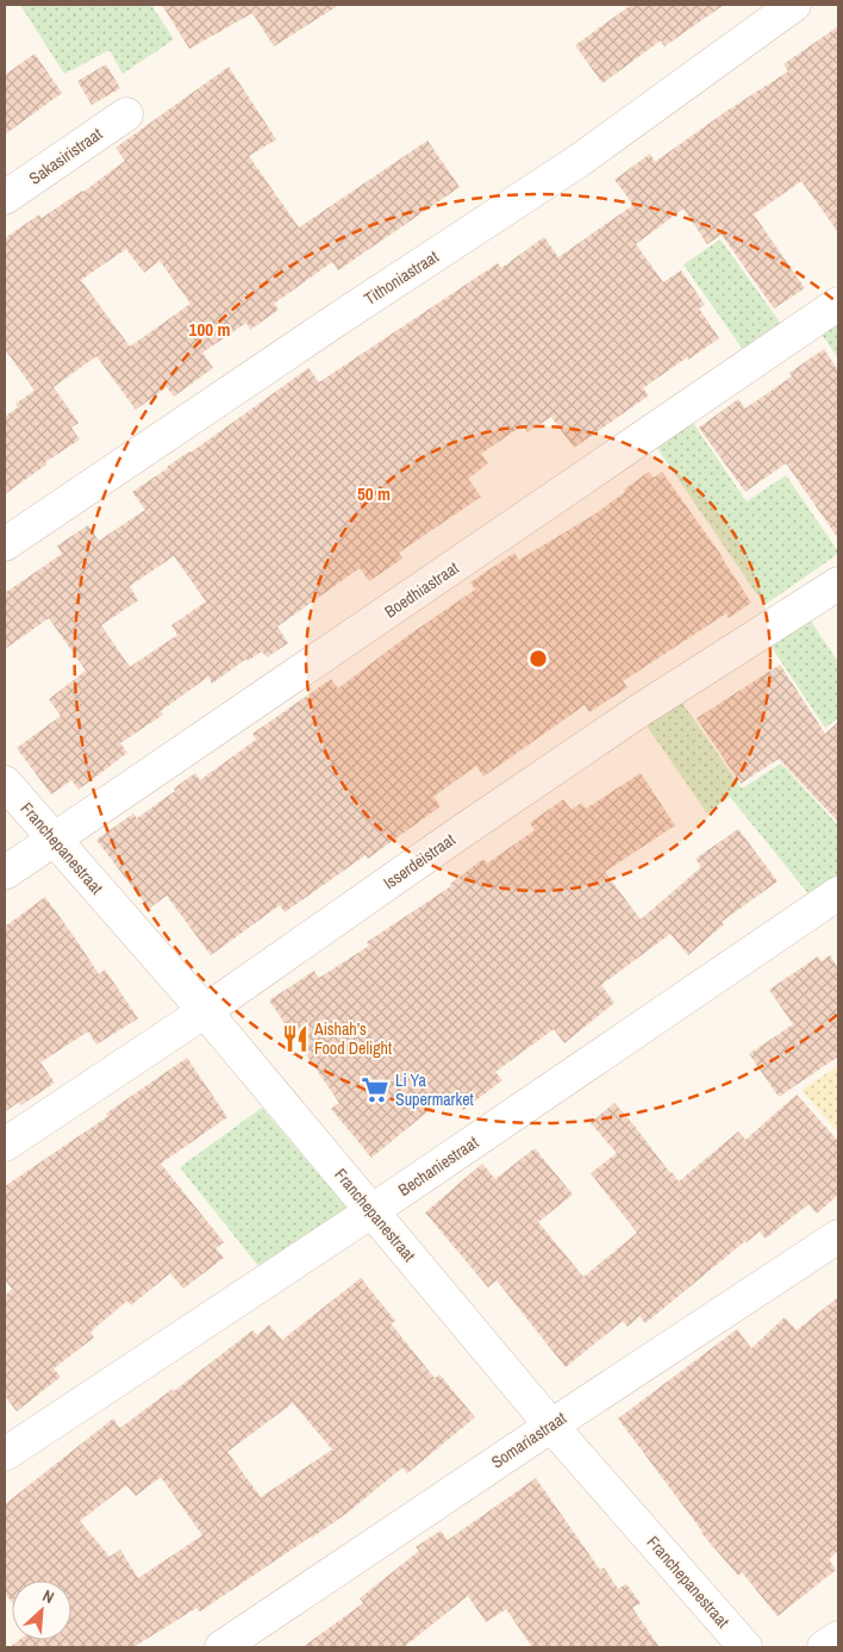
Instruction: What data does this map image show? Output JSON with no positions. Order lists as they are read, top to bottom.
{
  "streets": {
    "street": [
      "Sakasiristraat",
      "Tithoniastraat",
      "Boedhiastraat",
      "Franchepanestraat",
      "Isserdeistraat",
      "Bechaniestraat",
      "Somariastraat"
    ]
  },
  "crossings": [
    ["Boedhiastraat", "Franchepanestraat"],
    ["Franchepanestraat", "Isserdeistraat"],
    ["Franchepanestraat", "Bechaniestraat"],
    ["Franchepanestraat", "Somariastraat"]
  ],
  "places": {
    "restaurant": ["Aishah’s Food Delight"],
    "supermarket": ["Li Ya Supermarket"]
  },
  "north": "top right",
  "rings": ["100 m", "50 m"]
}
